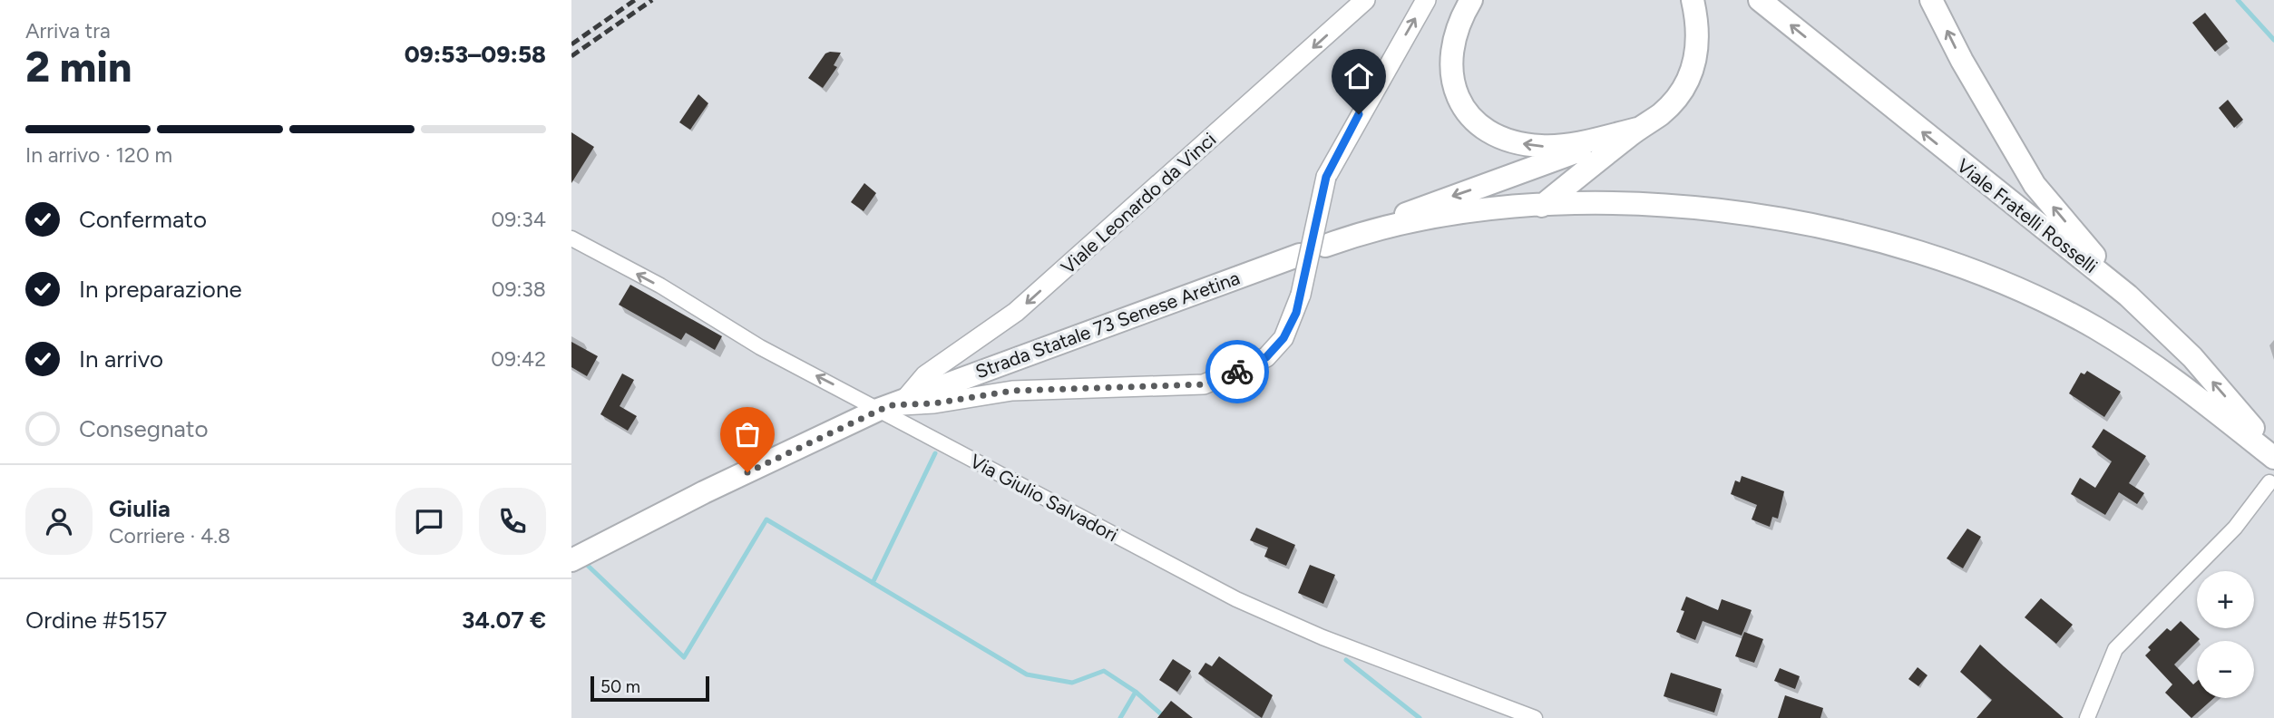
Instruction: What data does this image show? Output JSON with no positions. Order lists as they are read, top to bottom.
{
  "streets": {
    "main road": ["Viale Leonardo da Vinci", "Viale Fratelli Rosselli", "Strada Statale 73 Senese Aretina"],
    "street": ["Via Giulio Salvadori"]
  },
  "crossings": [
    ["Viale Leonardo da Vinci", "Strada Statale 73 Senese Aretina"],
    ["Viale Leonardo da Vinci", "Via Giulio Salvadori"],
    ["Strada Statale 73 Senese Aretina", "Via Giulio Salvadori"]
  ],
  "one_way": ["Viale Leonardo da Vinci"],
  "scale_bar": "50 m",
  "page": {
    "heading": ["2 min", "Arriva tra", "09:53–09:58"],
    "panel": [
      "Giulia",
      "Corriere · 4.8",
      "Ordine #5157",
      "34.07 €"
    ],
    "bar": "In arrivo · 120 m",
    "list": [
      ["Confermato", "09:34"],
      ["In preparazione", "09:38"],
      ["In arrivo", "09:42"],
      "Consegnato"
    ],
    "map_buttons": ["+", "−"],
    "scale": "50 m"
  }
}
